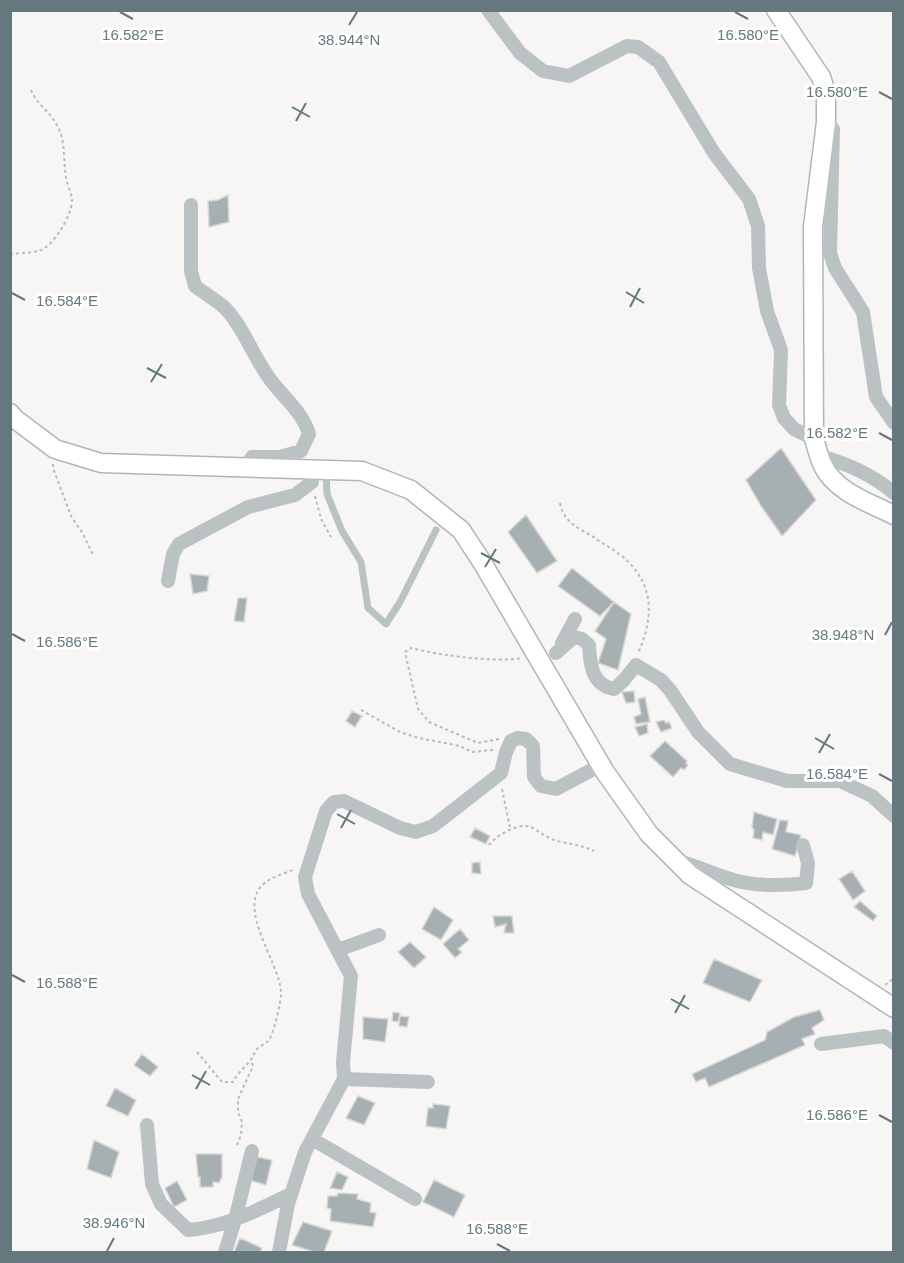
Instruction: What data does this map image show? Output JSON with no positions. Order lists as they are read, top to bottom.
{
  "coordinates": [
    "16.580°E",
    "16.582°E",
    "38.944°N",
    "16.584°E",
    "38.948°N",
    "16.586°E",
    "16.588°E",
    "38.946°N"
  ]
}
